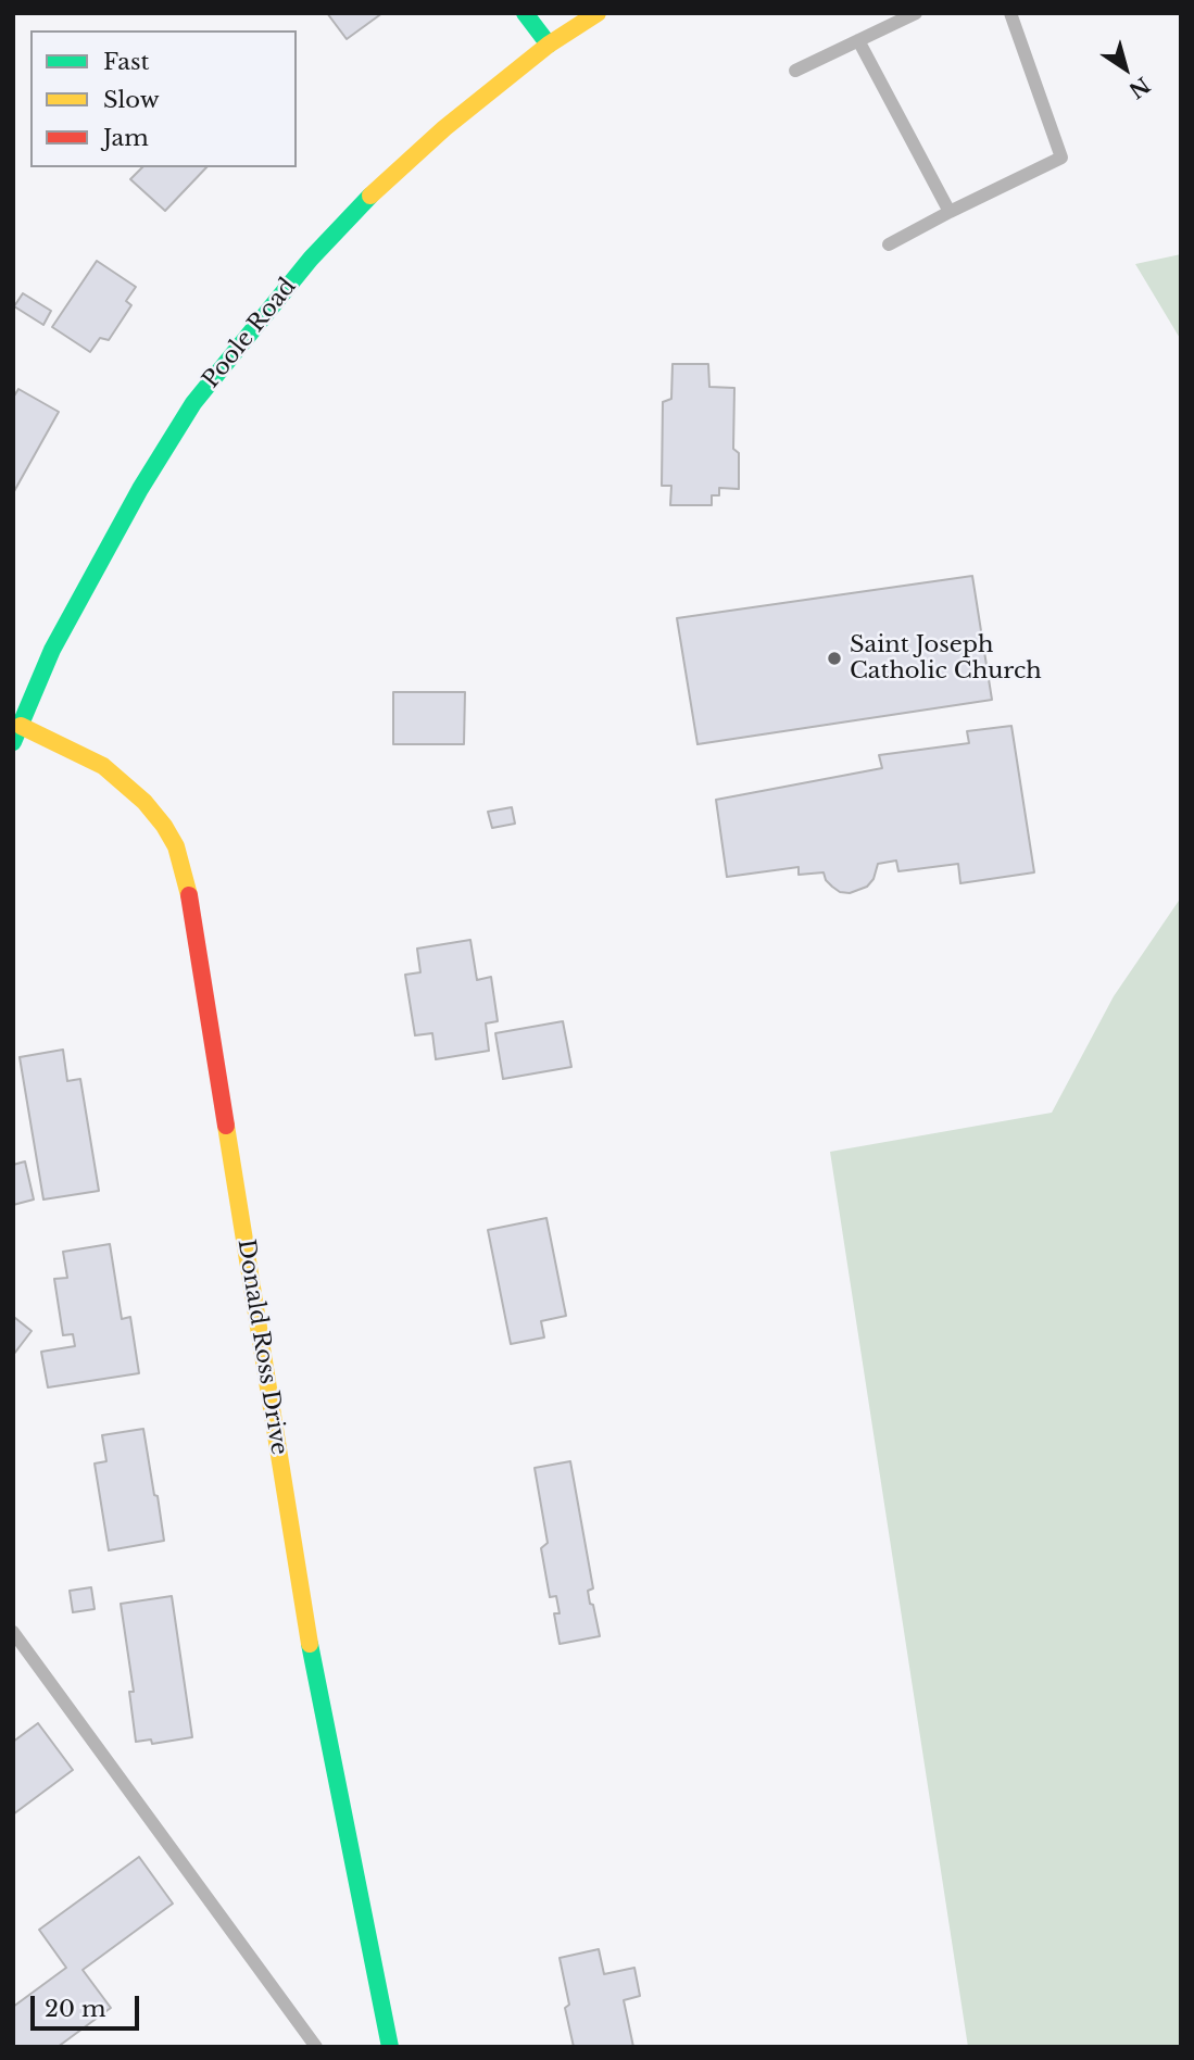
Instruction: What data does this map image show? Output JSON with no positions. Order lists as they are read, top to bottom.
{
  "streets": {
    "street": ["Poole Road", "Donald Ross Drive"]
  },
  "crossings": [
    ["Poole Road", "Donald Ross Drive"]
  ],
  "places": ["Saint Joseph Catholic Church"],
  "legend": ["Fast", "Slow", "Jam"],
  "scale_bar": "20 m",
  "north": "bottom right"
}
